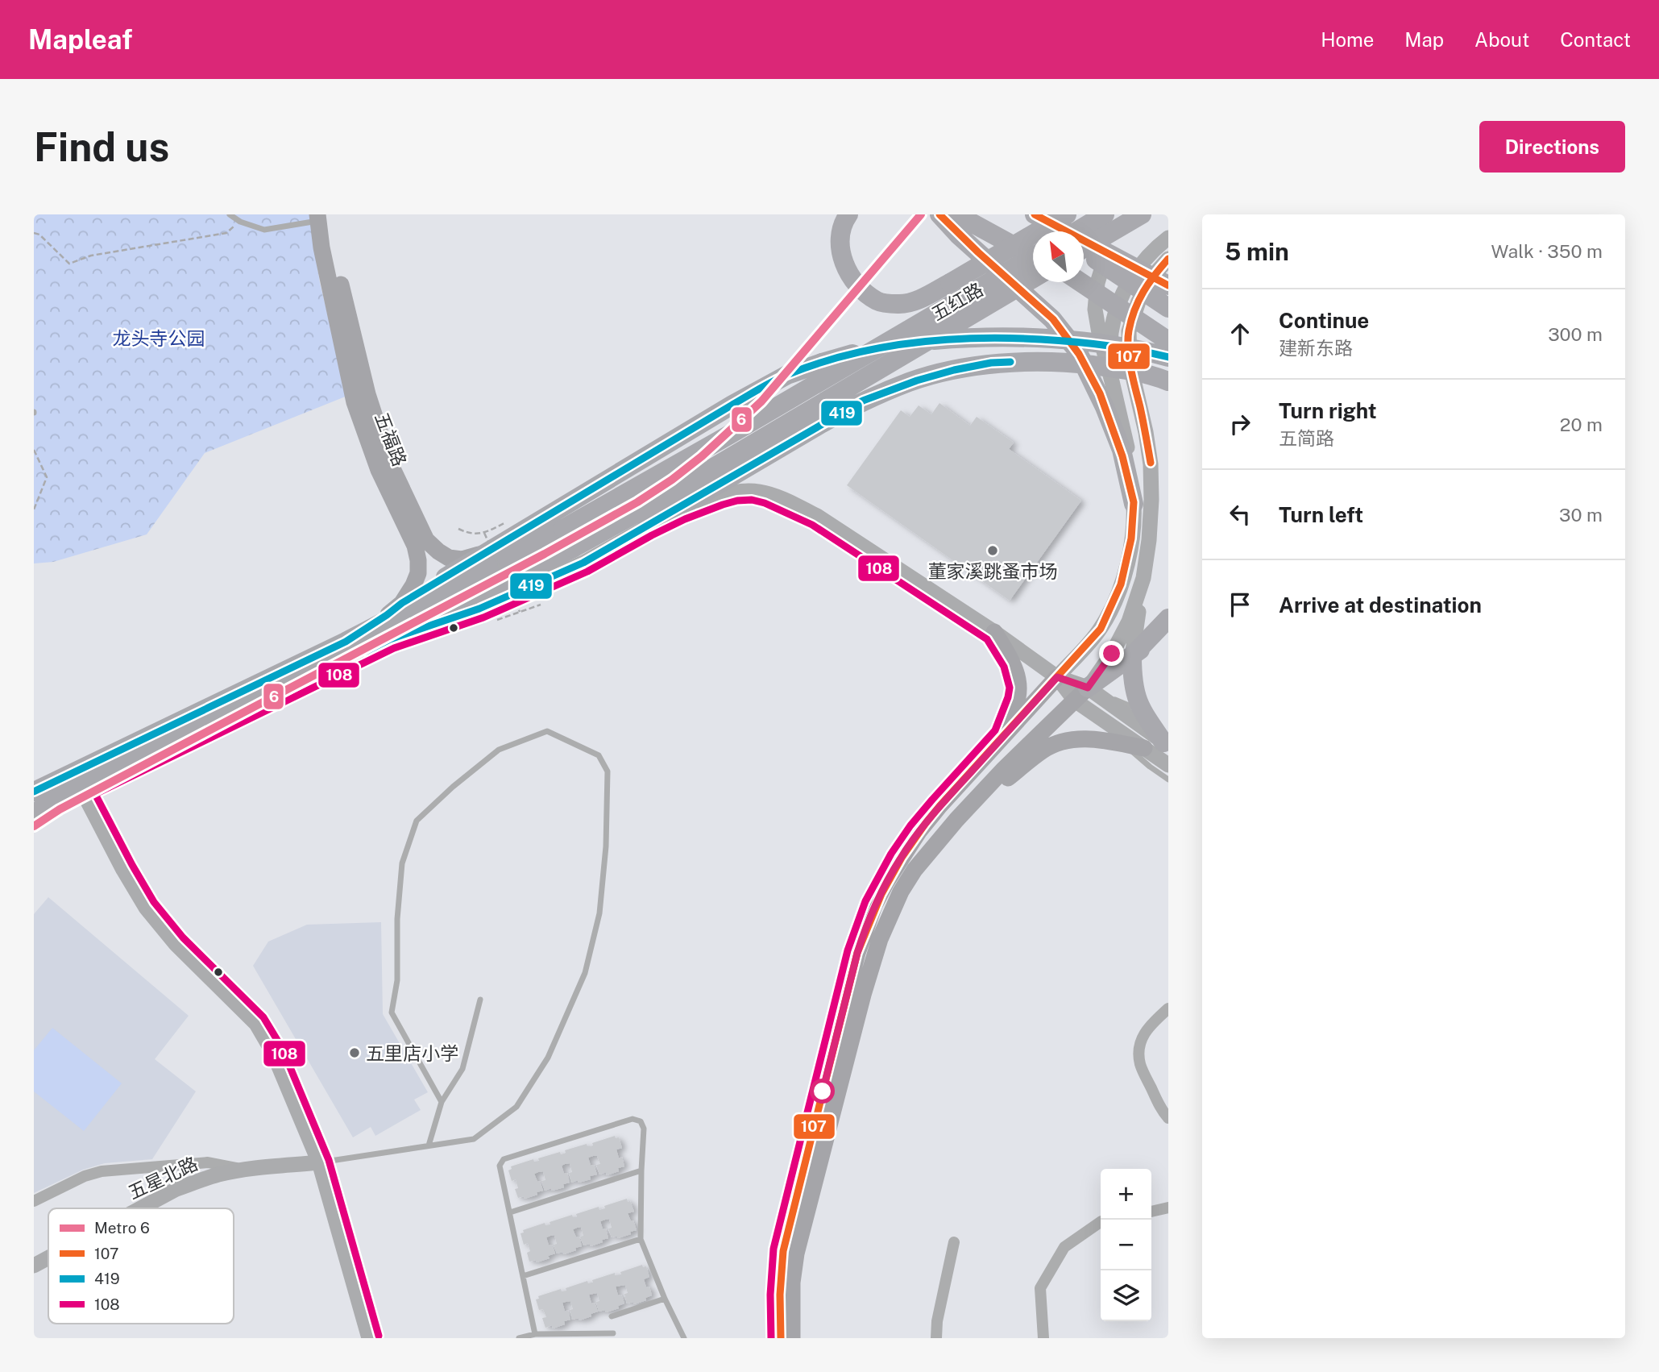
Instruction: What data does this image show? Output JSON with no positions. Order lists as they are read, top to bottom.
{
  "streets": {
    "highway": ["五红路"],
    "main road": ["五福路", "五星北路"]
  },
  "crossings": [
    ["五红路", "五福路"]
  ],
  "parks": ["龙头寺公园"],
  "places": ["董家溪跳蚤市场", "五里店小学"],
  "lines": [
    "metro line 6",
    "transit line 107",
    "transit line 419",
    "transit line 108"
  ],
  "legend": [
    "Metro 6",
    "107",
    "419",
    "108"
  ],
  "north": "top left",
  "page": {
    "header": "Mapleaf",
    "nav": [
      "Home",
      "Map",
      "About",
      "Contact"
    ],
    "buttons": "Directions",
    "title": "Find us",
    "heading": ["5 min", "Walk · 350 m"],
    "list": [
      ["Continue", "建新东路", "300 m"],
      ["Turn right", "五简路", "20 m"],
      ["Turn left", "30 m"],
      "Arrive at destination"
    ],
    "map_buttons": ["+", "−"]
  }
}
